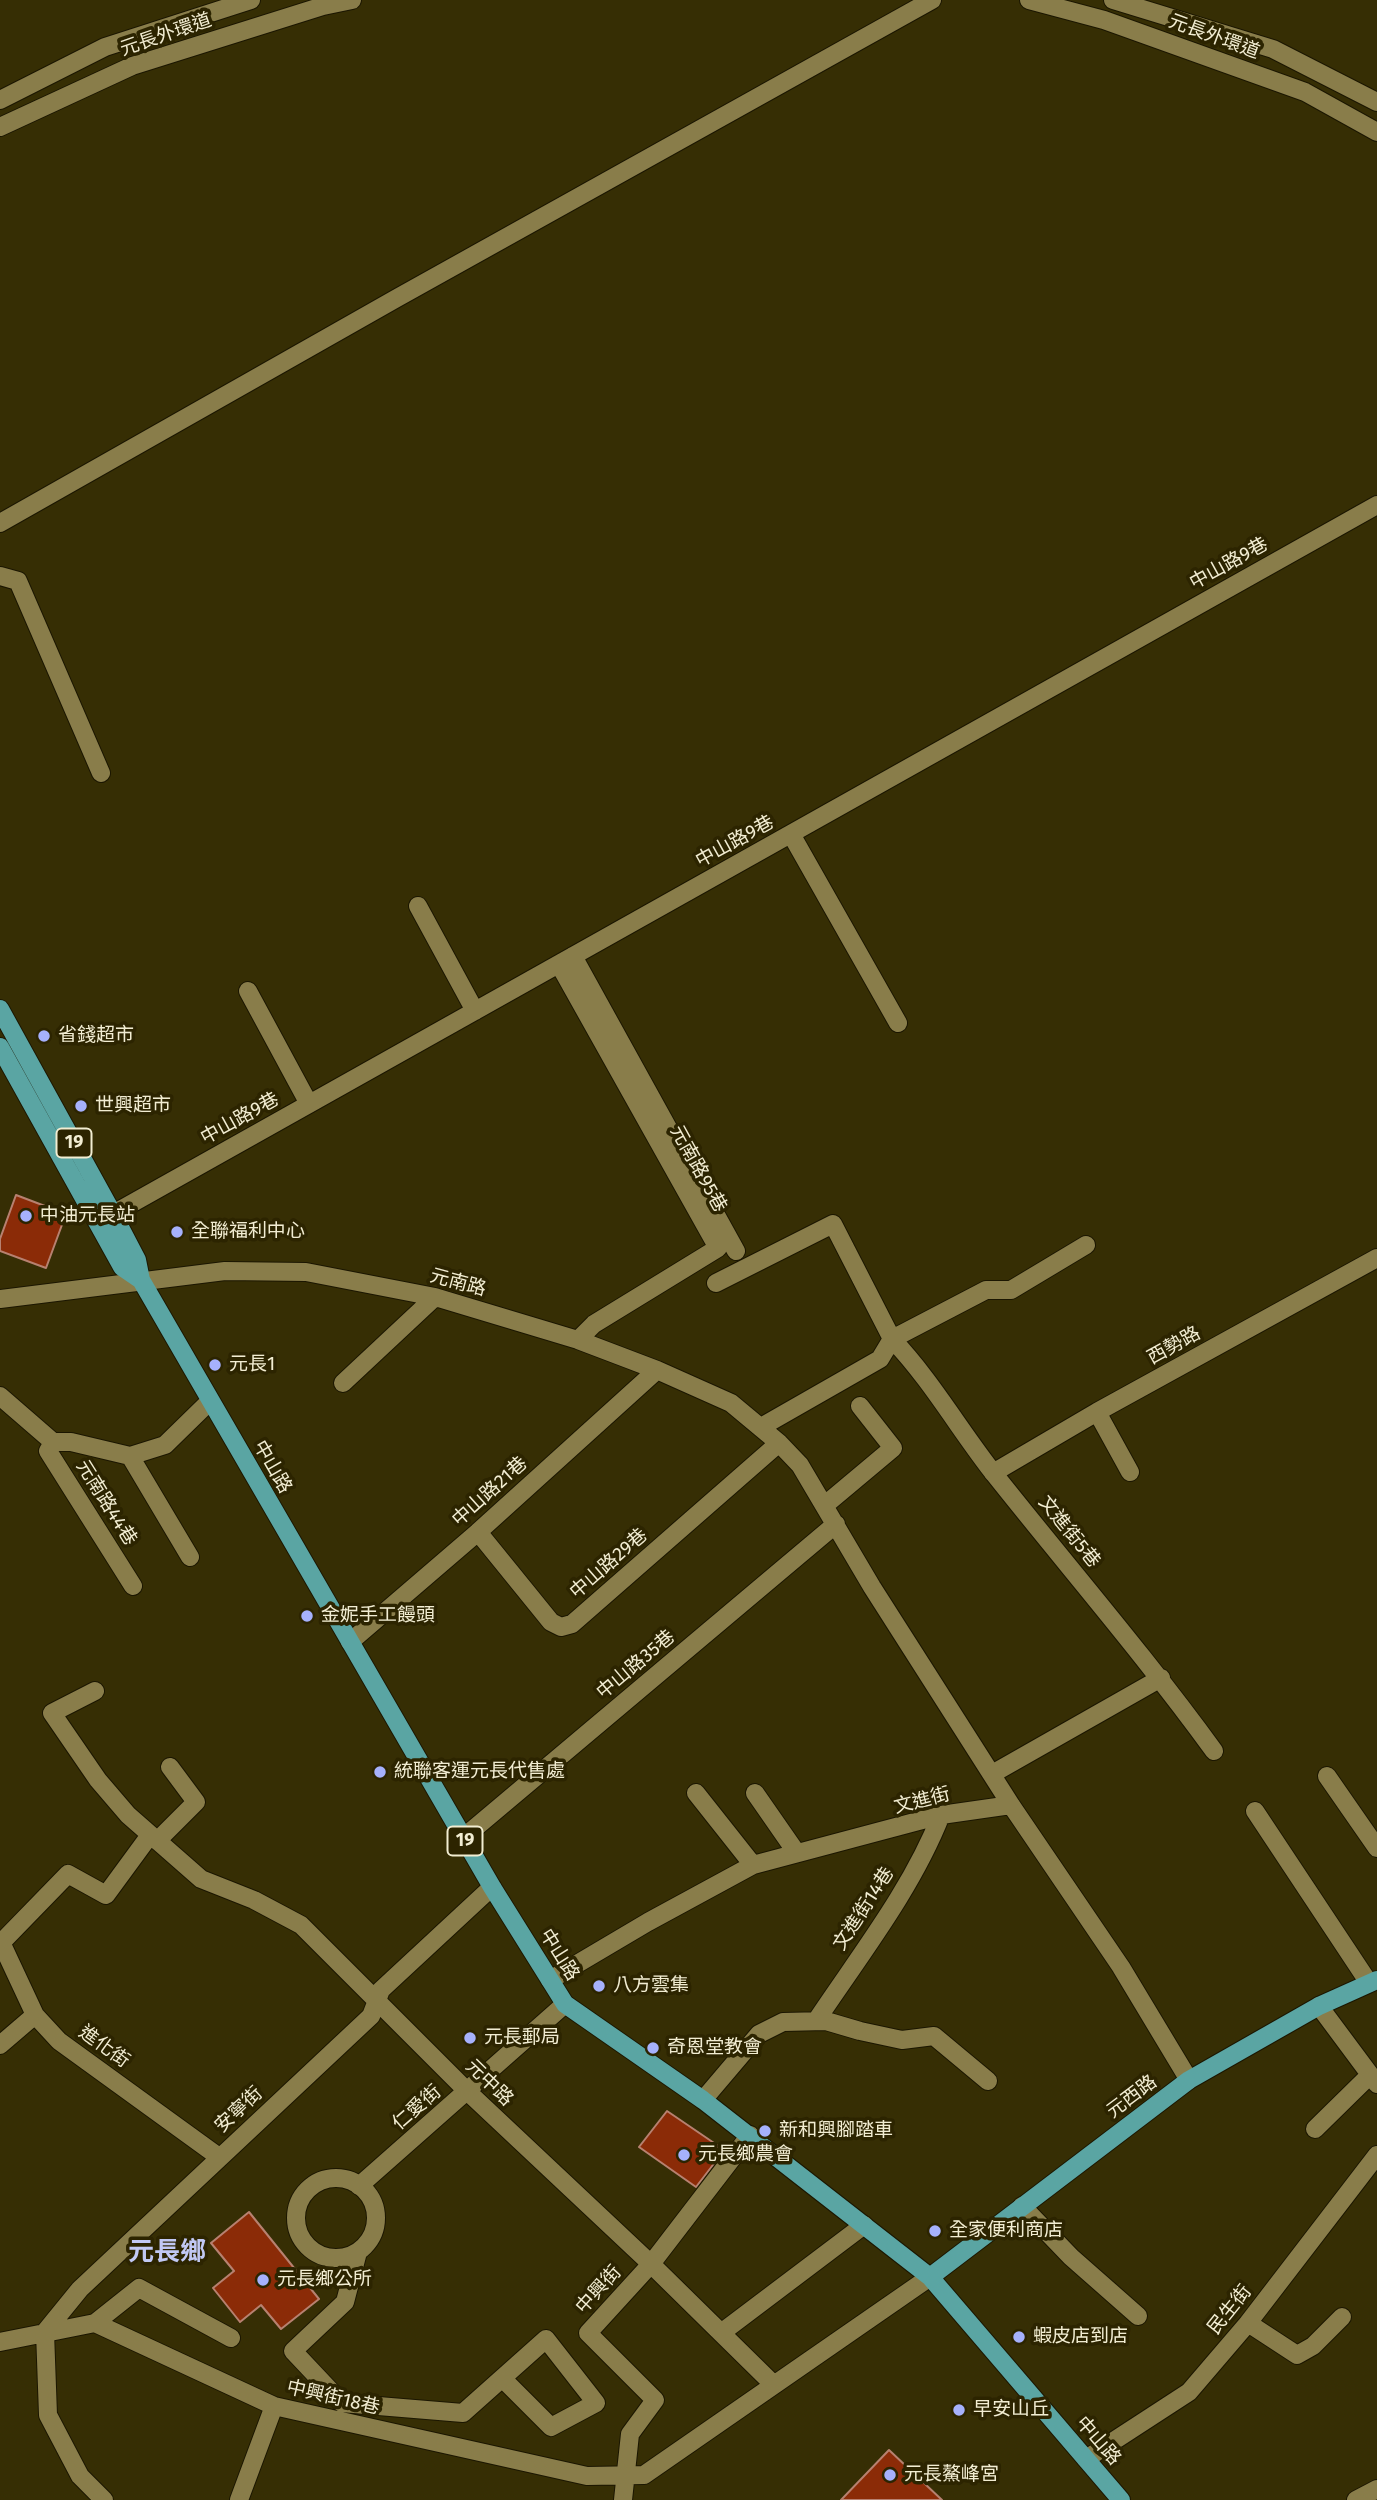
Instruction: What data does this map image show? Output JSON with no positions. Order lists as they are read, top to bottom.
{
  "streets": {
    "main road": ["19", "中山路", "元西路"],
    "street": [
      "元長外環道",
      "中山路9巷",
      "元南路95巷",
      "元南路",
      "西勢路",
      "中山路21巷",
      "元南路44巷",
      "文進街5巷",
      "中山路29巷",
      "中山路35巷",
      "文進街",
      "文進街14巷",
      "進化街",
      "元中路",
      "仁愛街",
      "安寧街",
      "中興街",
      "民生街",
      "中興街18巷"
    ]
  },
  "crossings": [
    ["中山路9巷", "元南路95巷"],
    ["中山路9巷", "中山路"],
    ["元南路95巷", "元南路"],
    ["元南路", "中山路"],
    ["元南路", "中山路21巷"],
    ["元南路", "中山路29巷"],
    ["元南路", "中山路35巷"],
    ["西勢路", "文進街5巷"],
    ["中山路", "中山路21巷"],
    ["中山路", "元南路44巷"],
    ["中山路", "中山路35巷"],
    ["中山路", "文進街"],
    ["中山路", "元西路"],
    ["中山路", "仁愛街"],
    ["中山路", "安寧街"],
    ["中山路", "中興街"],
    ["中山路", "民生街"],
    ["中山路21巷", "中山路29巷"],
    ["文進街", "文進街14巷"],
    ["進化街", "安寧街"],
    ["元中路", "仁愛街"],
    ["元中路", "安寧街"],
    ["元中路", "中興街"],
    ["中興街", "中興街18巷"]
  ],
  "districts": ["元長鄉"],
  "places": [
    "省錢超市",
    "世興超市",
    "中油元長站",
    "全聯福利中心",
    "元長1",
    "金妮手工饅頭",
    "統聯客運元長代售處",
    "八方雲集",
    "元長郵局",
    "奇恩堂教會",
    "新和興腳踏車",
    "元長鄉農會",
    "全家便利商店",
    "元長鄉公所",
    "蝦皮店到店",
    "早安山丘",
    "元長鰲峰宮"
  ]
}
